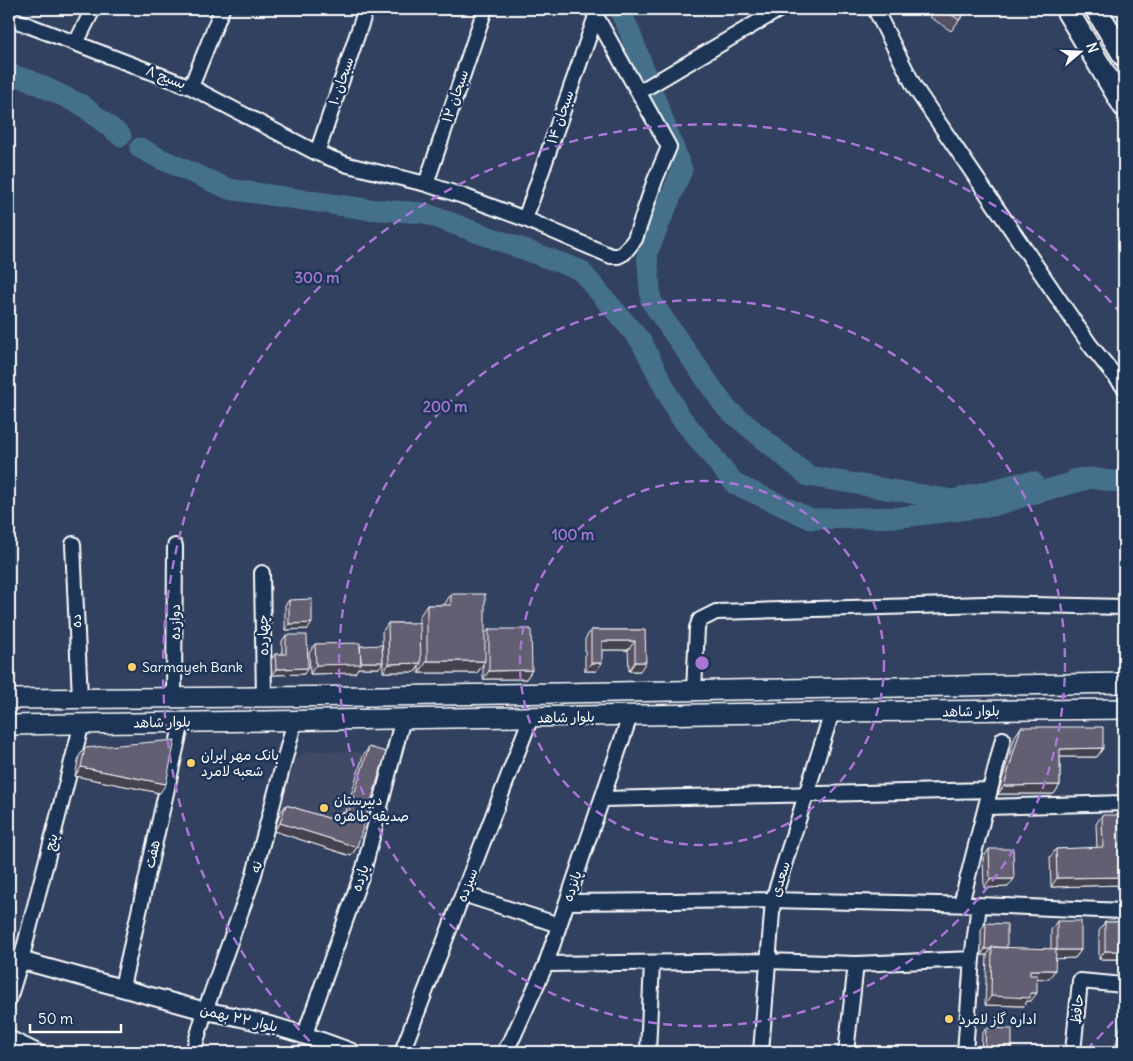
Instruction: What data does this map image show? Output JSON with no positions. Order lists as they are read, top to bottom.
{
  "streets": {
    "main road": ["بلوار شاهد"],
    "street": [
      "بسیج ۸",
      "سبحان ۱۰",
      "سبحان ۱۲",
      "سبحان ۱۴",
      "ده",
      "دوازده",
      "چهارده",
      "پنج",
      "هفت",
      "نه",
      "یازده",
      "سعدی",
      "سیزده",
      "پانزده",
      "حافظ",
      "بلوار ۲۲ بهمن"
    ]
  },
  "crossings": [
    ["بسیج ۸", "سبحان ۱۰"],
    ["بسیج ۸", "سبحان ۱۲"],
    ["بسیج ۸", "سبحان ۱۴"],
    ["ده", "بلوار شاهد"],
    ["دوازده", "بلوار شاهد"],
    ["چهارده", "بلوار شاهد"],
    ["بلوار شاهد", "پنج"],
    ["بلوار شاهد", "هفت"],
    ["بلوار شاهد", "نه"],
    ["بلوار شاهد", "یازده"],
    ["بلوار شاهد", "سعدی"],
    ["بلوار شاهد", "سیزده"],
    ["بلوار شاهد", "پانزده"],
    ["پنج", "بلوار ۲۲ بهمن"],
    ["هفت", "بلوار ۲۲ بهمن"],
    ["نه", "بلوار ۲۲ بهمن"],
    ["یازده", "بلوار ۲۲ بهمن"]
  ],
  "places": [
    "Sarmayeh Bank",
    "بانک مهر ایران شعبه لامرد",
    "دبیرستان صدیقه طاهره",
    "اداره گاز لامرد"
  ],
  "scale_bar": "50 m",
  "north": "right",
  "rings": ["300 m", "200 m", "100 m"]
}
